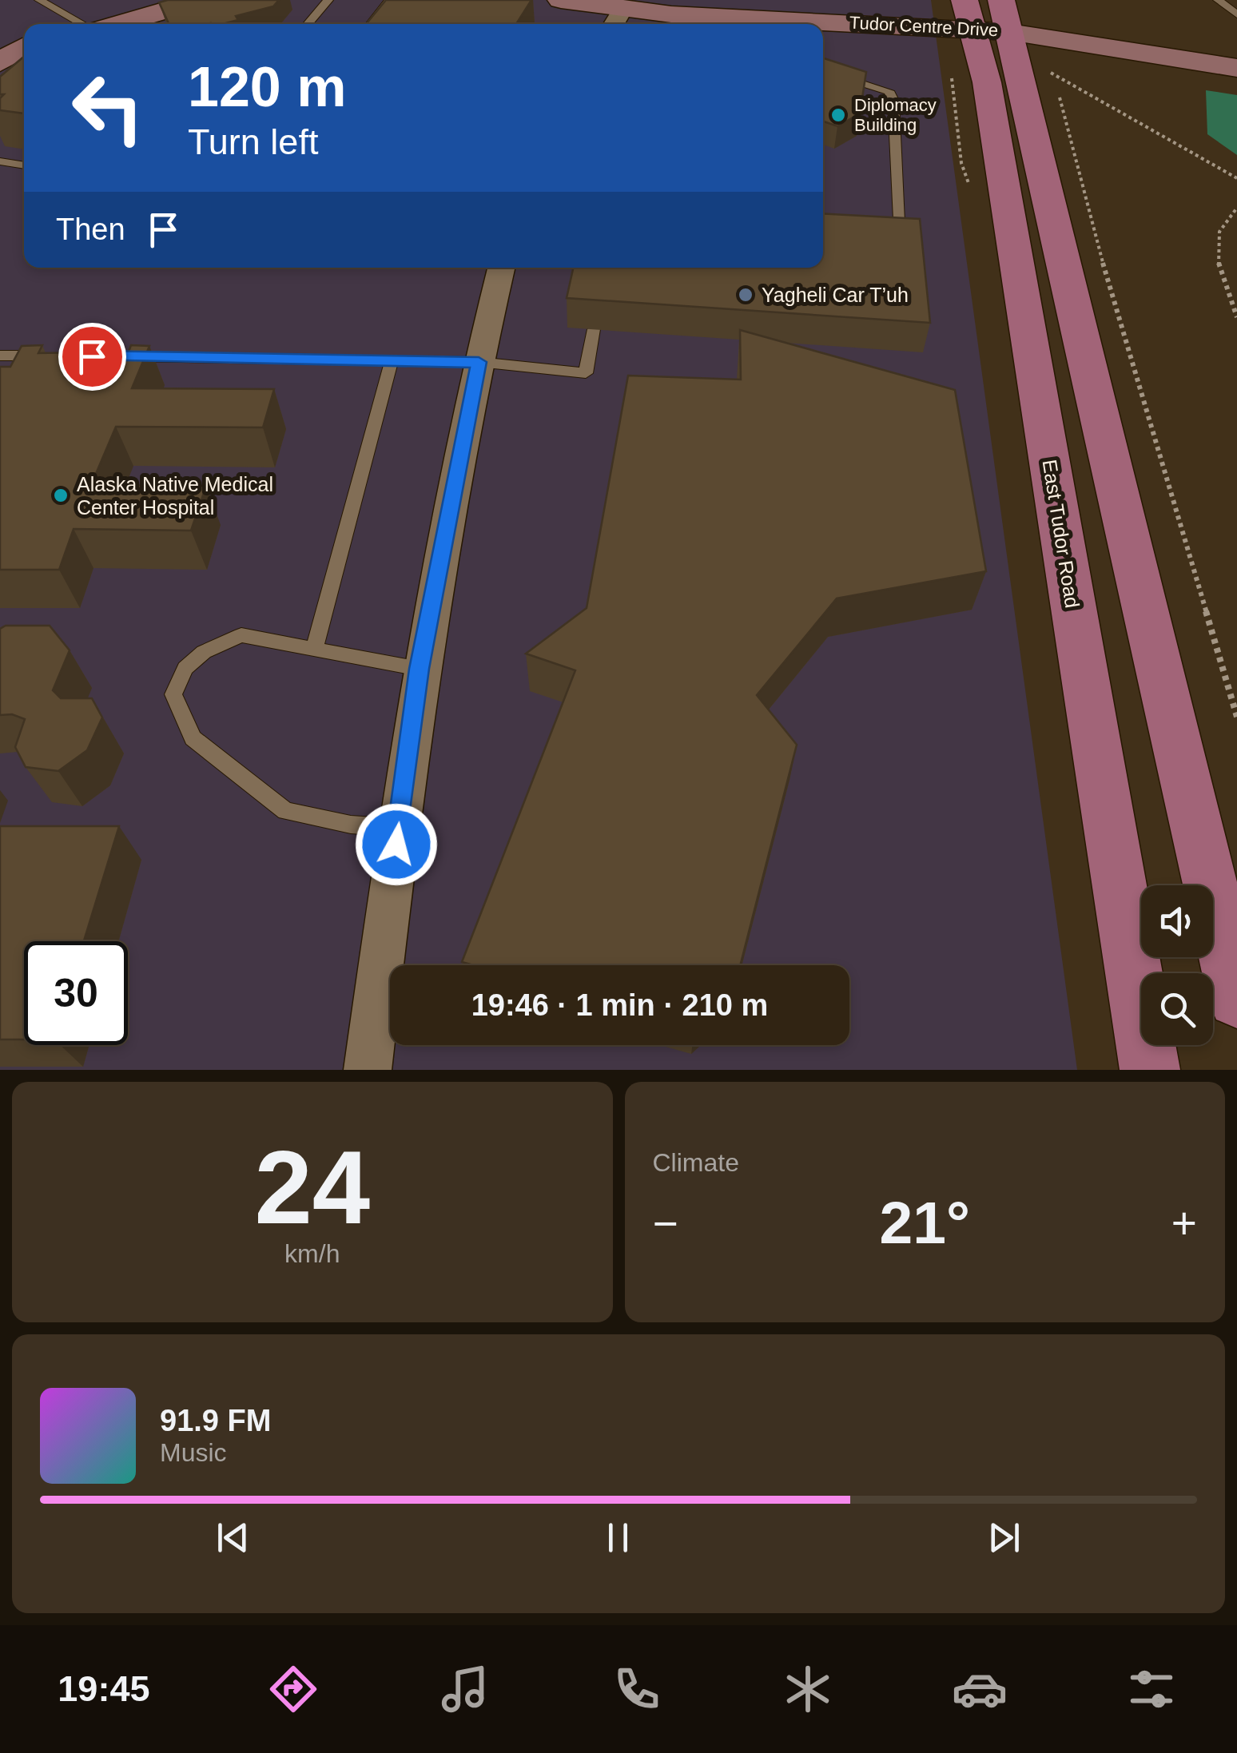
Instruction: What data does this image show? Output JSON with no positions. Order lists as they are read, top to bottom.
{
  "streets": {
    "main road": ["East Tudor Road"],
    "street": ["Tudor Centre Drive"]
  },
  "crossings": [
    ["Tudor Centre Drive", "East Tudor Road"]
  ],
  "places": ["Diplomacy Building", "Yagheli Car T’uh", "Alaska Native Medical Center Hospital"],
  "page": {
    "turn": ["120 m", "Turn left"],
    "then": "Then",
    "limit": "30",
    "trip": "19:46 · 1 min · 210 m",
    "tile": [
      ["24", "km/h"],
      "Climate"
    ],
    "heat": ["−", "21°", "+"],
    "song": ["91.9 FM", "Music"],
    "tabs": "19:45"
  }
}
